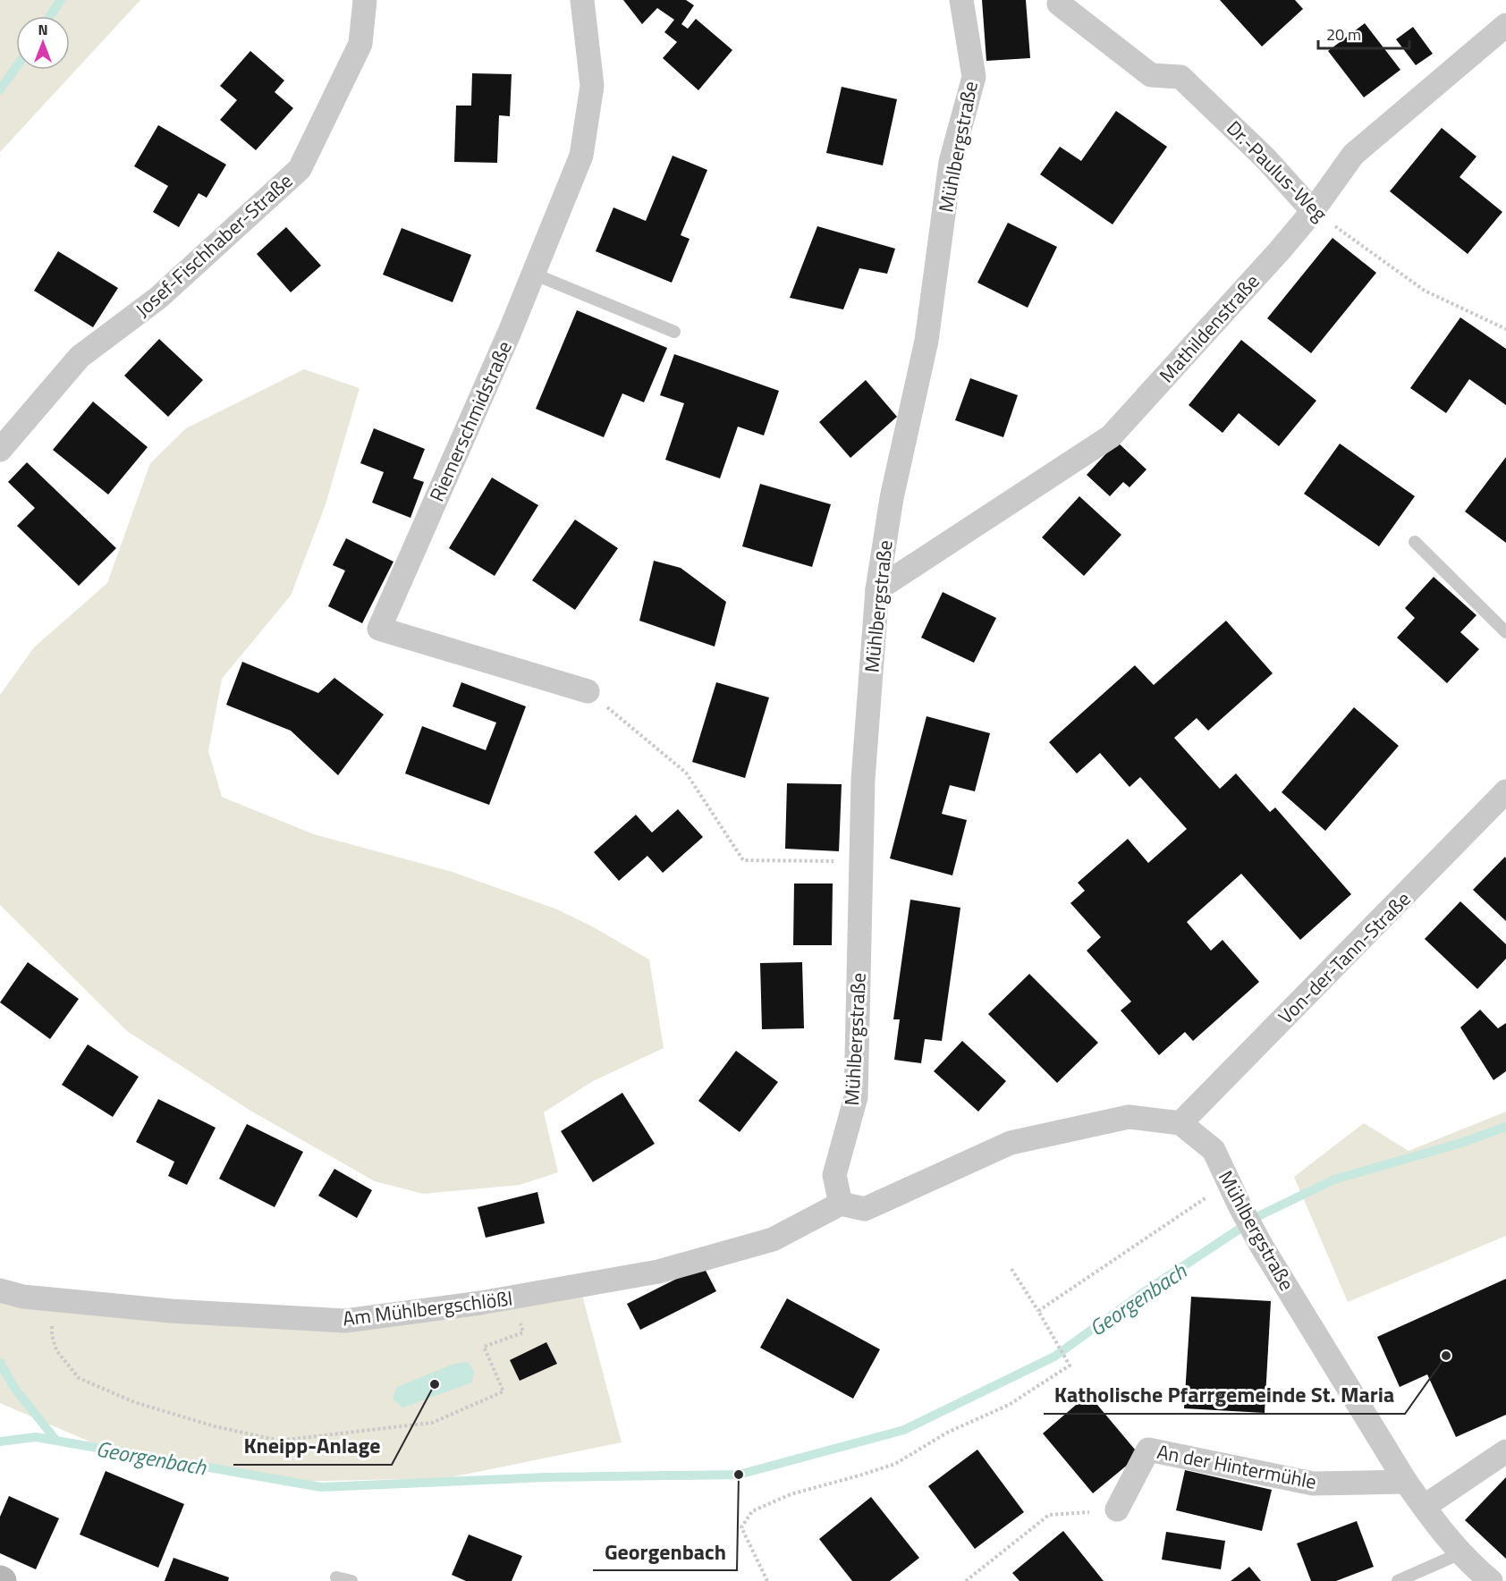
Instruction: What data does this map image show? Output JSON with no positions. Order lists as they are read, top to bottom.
{
  "streets": {
    "street": [
      "Mühlbergstraße",
      "Dr.-Paulus-Weg",
      "Josef-Fischhaber-Straße",
      "Mathildenstraße",
      "Riemerschmidstraße",
      "Von-der-Tann-Straße",
      "Am Mühlbergschlößl",
      "An der Hintermühle"
    ]
  },
  "crossings": [
    ["Mühlbergstraße", "Mathildenstraße"],
    ["Mühlbergstraße", "Von-der-Tann-Straße"],
    ["Mühlbergstraße", "Am Mühlbergschlößl"],
    ["Mühlbergstraße", "An der Hintermühle"],
    ["Dr.-Paulus-Weg", "Mathildenstraße"]
  ],
  "water": ["Georgenbach"],
  "places": ["Katholische Pfarrgemeinde St. Maria", "Kneipp-Anlage", "Georgenbach"],
  "scale_bar": "20 m",
  "north": "top"
}
